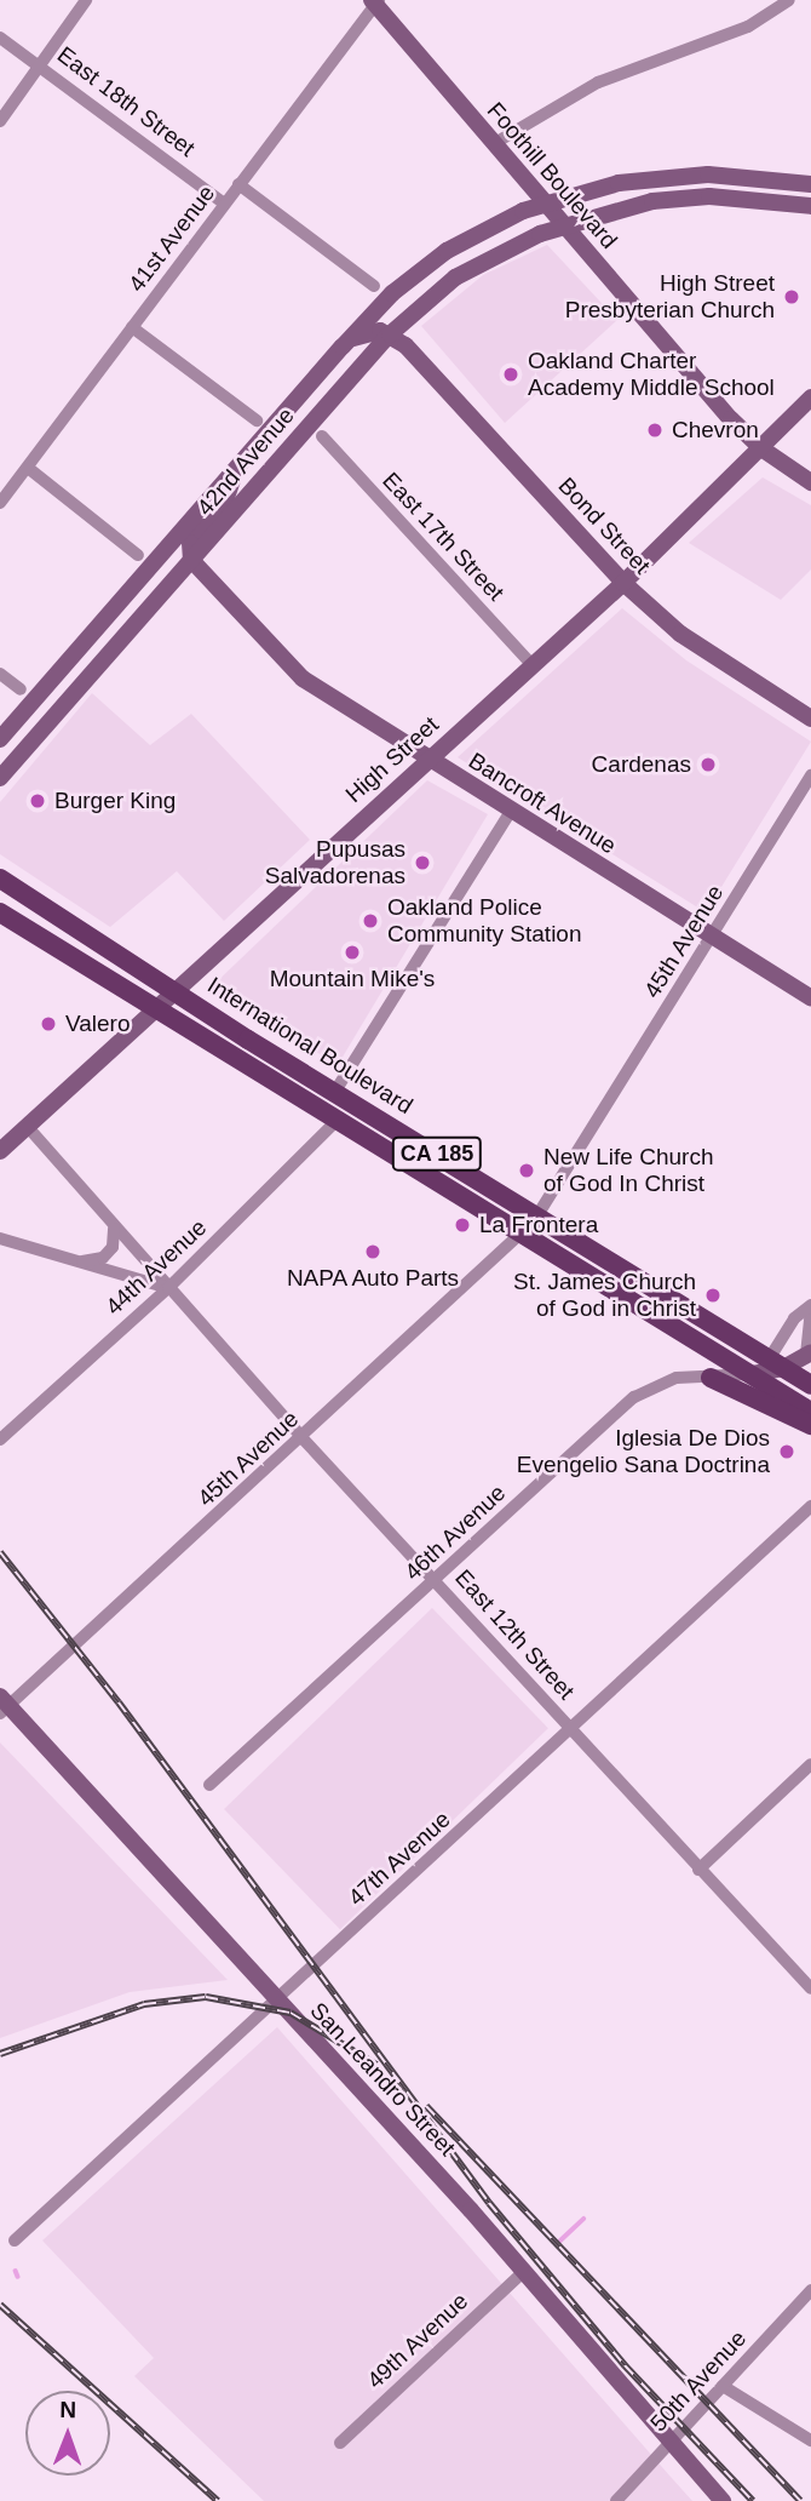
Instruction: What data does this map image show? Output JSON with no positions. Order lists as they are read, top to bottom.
{
  "streets": {
    "main road": [
      "Foothill Boulevard",
      "42nd Avenue",
      "Bond Street",
      "High Street",
      "Bancroft Avenue",
      "International Boulevard",
      "CA 185",
      "46th Avenue",
      "San Leandro Street"
    ],
    "street": [
      "East 18th Street",
      "41st Avenue",
      "East 17th Street",
      "45th Avenue",
      "44th Avenue",
      "East 12th Street",
      "47th Avenue",
      "49th Avenue",
      "50th Avenue"
    ]
  },
  "crossings": [
    ["East 18th Street", "41st Avenue"],
    ["Foothill Boulevard", "41st Avenue"],
    ["Foothill Boulevard", "42nd Avenue"],
    ["Foothill Boulevard", "High Street"],
    ["42nd Avenue", "Bond Street"],
    ["42nd Avenue", "Bancroft Avenue"],
    ["Bond Street", "High Street"],
    ["East 17th Street", "High Street"],
    ["High Street", "Bancroft Avenue"],
    ["High Street", "International Boulevard"],
    ["High Street", "East 12th Street"],
    ["Bancroft Avenue", "45th Avenue"],
    ["45th Avenue", "International Boulevard"],
    ["45th Avenue", "East 12th Street"],
    ["45th Avenue", "San Leandro Street"],
    ["International Boulevard", "44th Avenue"],
    ["International Boulevard", "46th Avenue"],
    ["44th Avenue", "East 12th Street"],
    ["46th Avenue", "East 12th Street"],
    ["East 12th Street", "47th Avenue"],
    ["47th Avenue", "San Leandro Street"],
    ["San Leandro Street", "49th Avenue"],
    ["San Leandro Street", "50th Avenue"]
  ],
  "places": [
    "High Street Presbyterian Church",
    "Oakland Charter Academy Middle School",
    "Chevron",
    "Cardenas",
    "Burger King",
    "Pupusas Salvadorenas",
    "Oakland Police Community Station",
    "Mountain Mike's",
    "Valero",
    "New Life Church of God In Christ",
    "La Frontera",
    "NAPA Auto Parts",
    "St. James Church of God in Christ",
    "Iglesia De Dios Evengelio Sana Doctrina"
  ],
  "north": "top"
}
